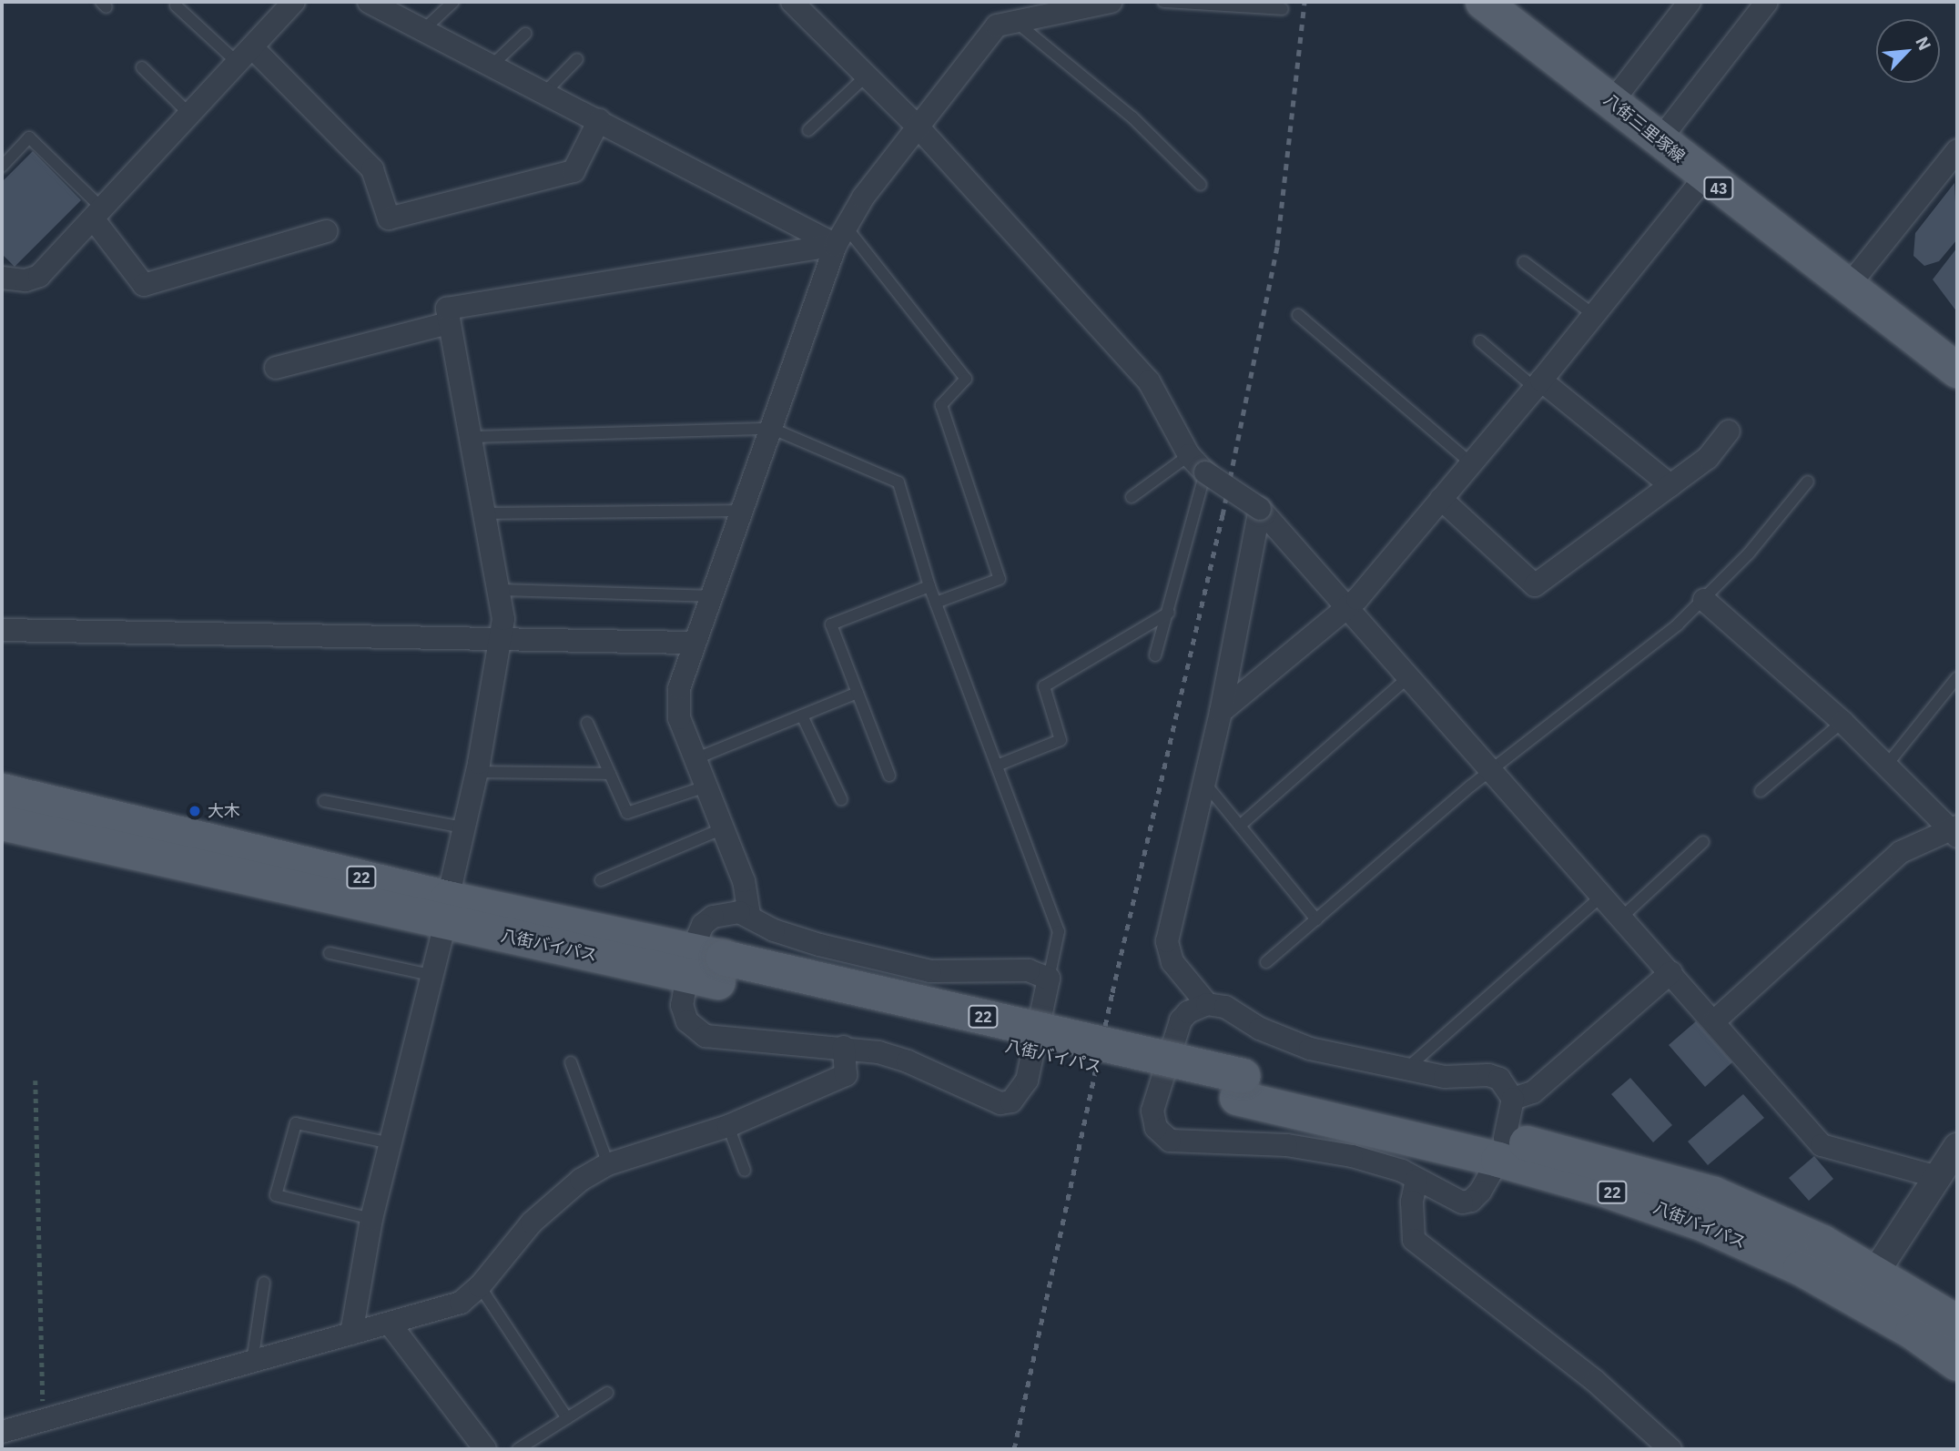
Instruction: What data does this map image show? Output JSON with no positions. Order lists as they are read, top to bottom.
{
  "streets": {
    "main road": [
      "八街三里塚線",
      "43",
      "22",
      "八街バイパス"
    ]
  },
  "places": ["大木"],
  "north": "top right"
}
